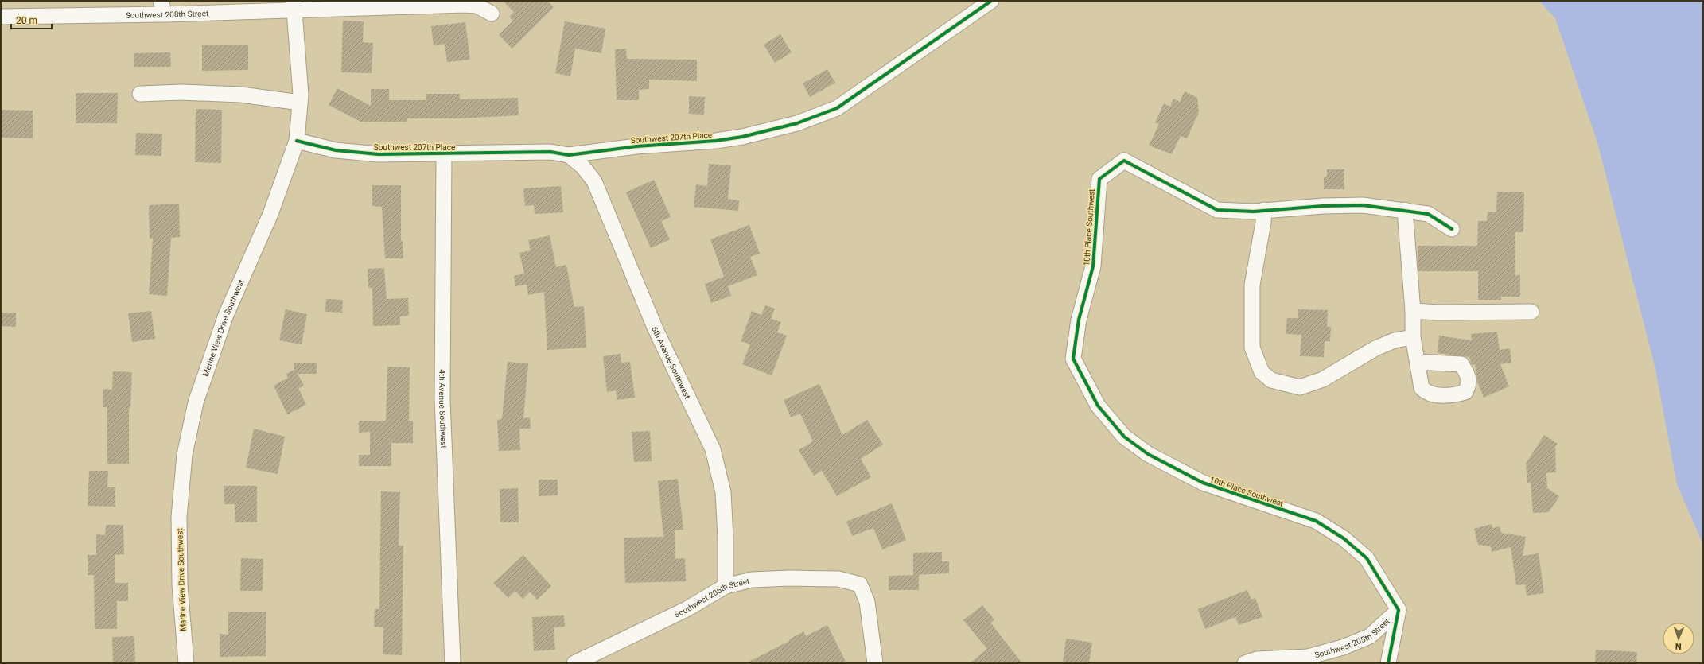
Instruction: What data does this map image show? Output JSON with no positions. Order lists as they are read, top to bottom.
{
  "streets": {
    "street": [
      "Southwest 208th Street",
      "Southwest 207th Place",
      "10th Place Southwest",
      "Marine View Drive Southwest",
      "6th Avenue Southwest",
      "4th Avenue Southwest",
      "Southwest 206th Street",
      "Southwest 205th Street"
    ]
  },
  "crossings": [
    ["Southwest 208th Street", "Marine View Drive Southwest"],
    ["Southwest 207th Place", "Marine View Drive Southwest"],
    ["Southwest 207th Place", "6th Avenue Southwest"],
    ["Southwest 207th Place", "4th Avenue Southwest"],
    ["10th Place Southwest", "Southwest 205th Street"],
    ["6th Avenue Southwest", "Southwest 206th Street"]
  ],
  "scale_bar": "20 m",
  "north": "bottom"
}
